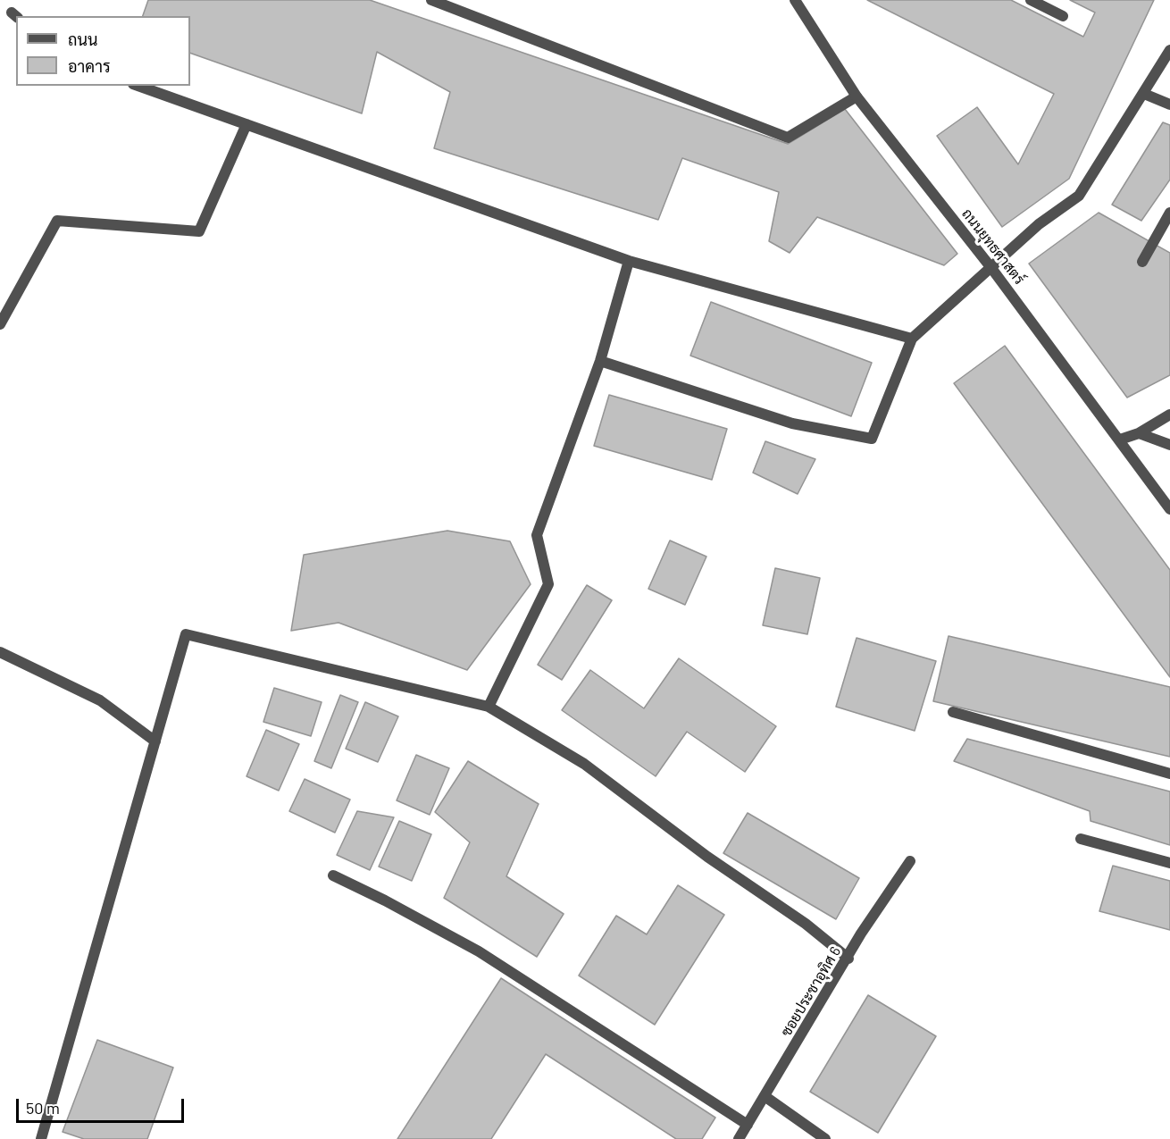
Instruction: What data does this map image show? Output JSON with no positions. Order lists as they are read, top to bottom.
{
  "streets": {
    "street": ["ถนนยุทธศาสตร์", "ซอยประชาอุทิศ 6"]
  },
  "legend": ["ถนน", "อาคาร"],
  "scale_bar": "50 m"
}
